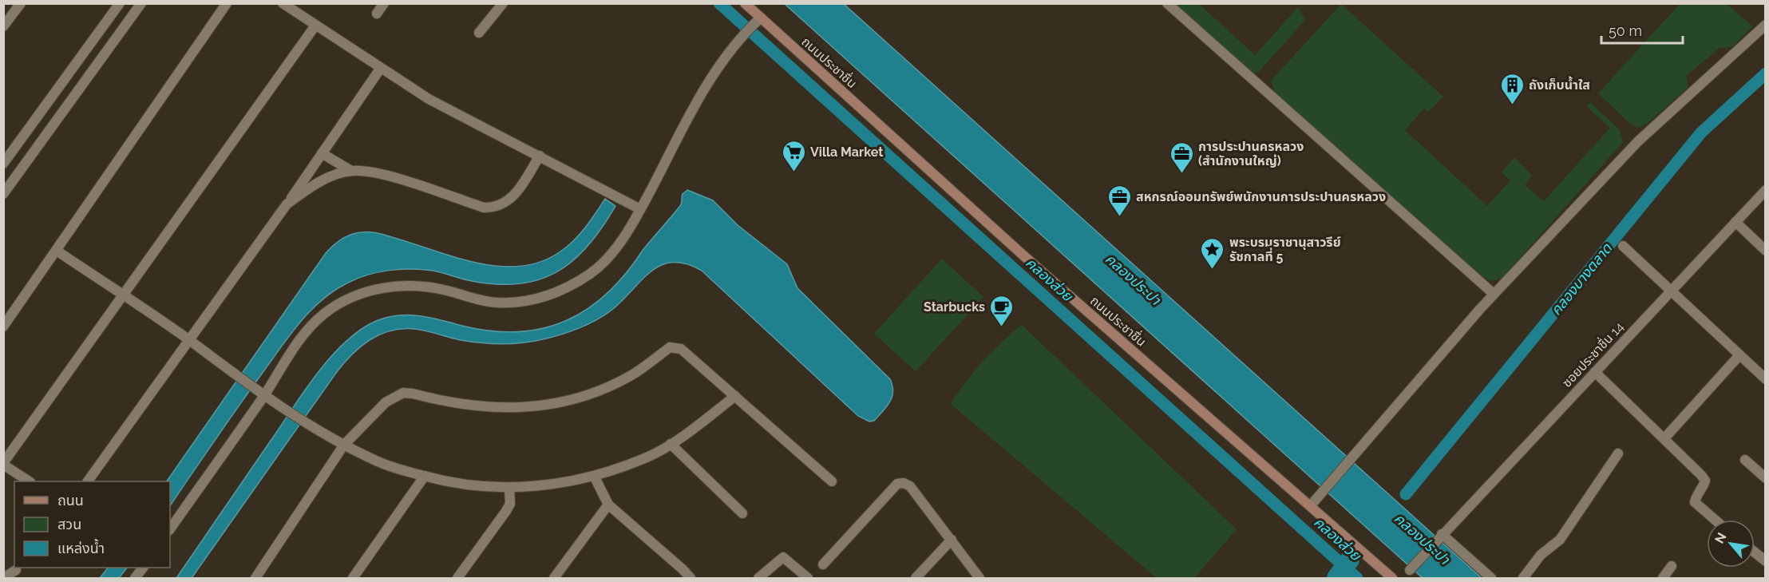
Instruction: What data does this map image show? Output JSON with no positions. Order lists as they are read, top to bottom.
{
  "streets": {
    "main road": ["ถนนประชาชื่น"],
    "street": ["ซอยประชาชื่น 14"]
  },
  "water": ["คลองส่วย", "คลองประปา", "คลองบางตลาด"],
  "places": {
    "building": ["ถังเก็บน้ำใส"],
    "supermarket": ["Villa Market"],
    "office": ["การประปานครหลวง (สำนักงานใหญ่)", "สหกรณ์ออมทรัพย์พนักงานการประปานครหลวง"],
    "place": ["พระบรมราชานุสาวรีย์ รัชกาลที่ 5"],
    "cafe": ["Starbucks"]
  },
  "legend": ["ถนน", "สวน", "แหล่งน้ำ"],
  "scale_bar": "50 m",
  "north": "top left"
}
